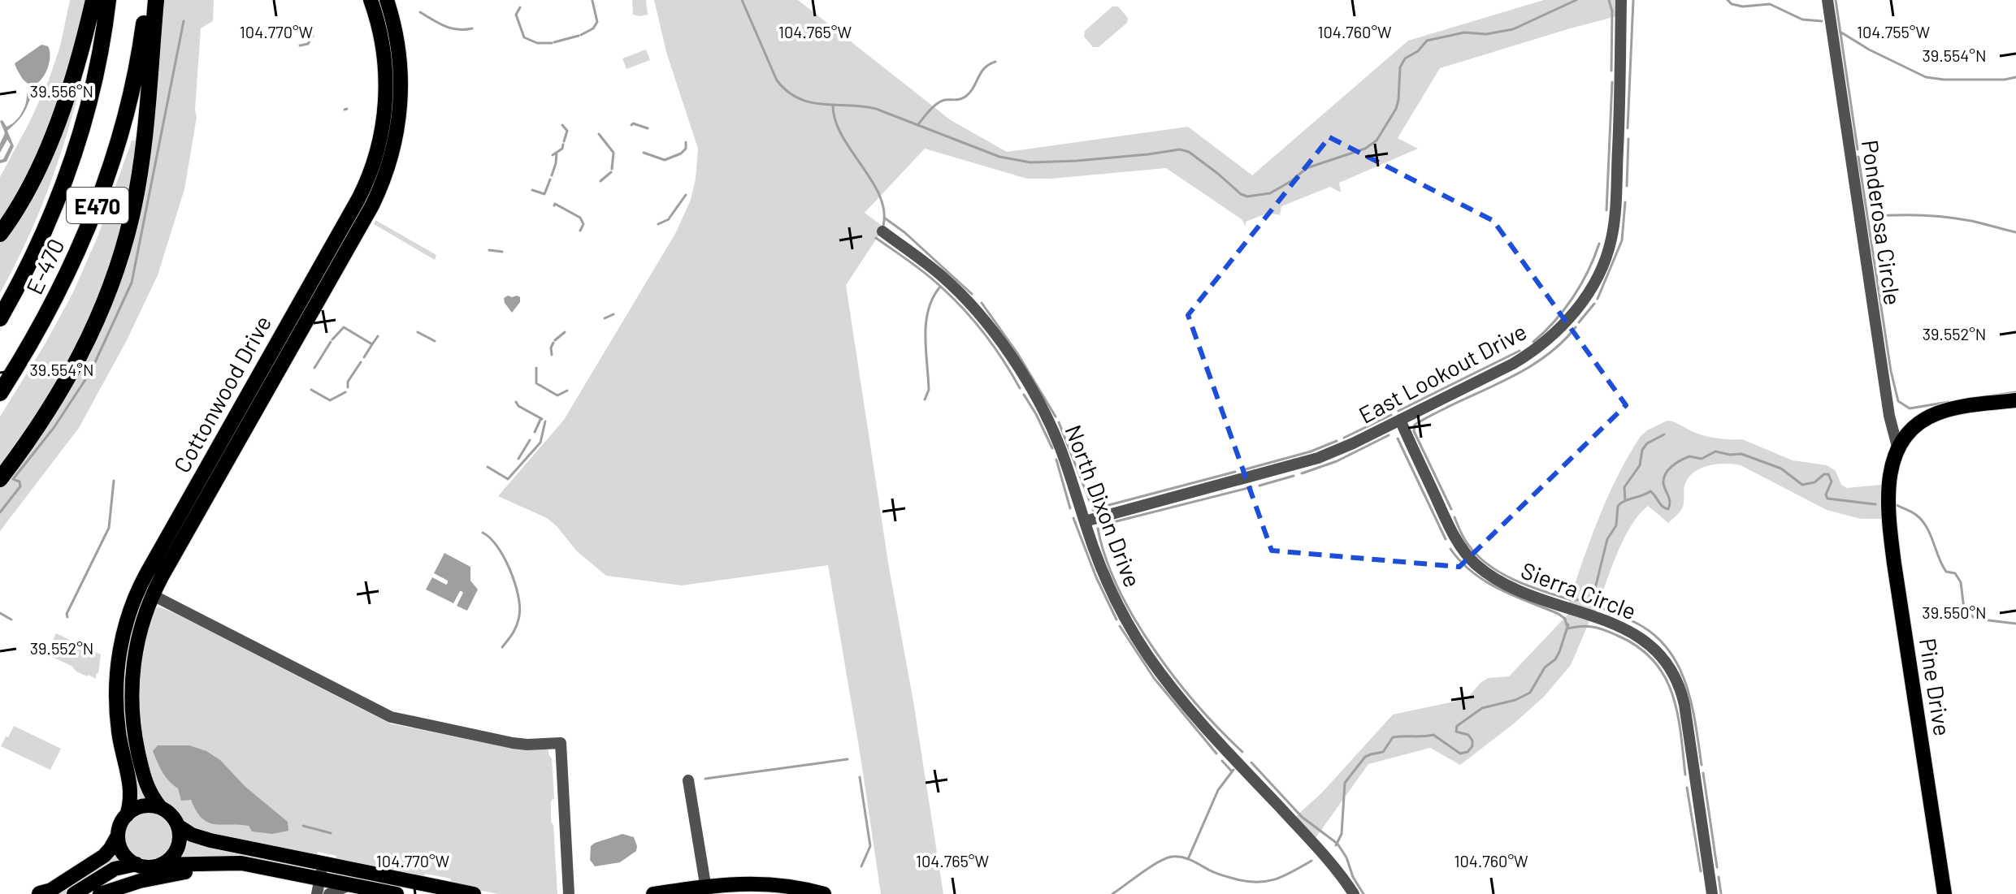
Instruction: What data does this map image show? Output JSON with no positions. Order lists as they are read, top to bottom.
{
  "streets": {
    "highway": ["E470", "E-470"],
    "main road": ["Cottonwood Drive", "Pine Drive"],
    "street": [
      "Ponderosa Circle",
      "East Lookout Drive",
      "North Dixon Drive",
      "Sierra Circle"
    ]
  },
  "crossings": [
    ["Ponderosa Circle", "Pine Drive"],
    ["East Lookout Drive", "North Dixon Drive"],
    ["East Lookout Drive", "Sierra Circle"]
  ],
  "coordinates": [
    "104.770°W",
    "104.765°W",
    "104.760°W",
    "104.755°W",
    "39.554°N",
    "39.556°N",
    "39.552°N",
    "39.550°N"
  ]
}
